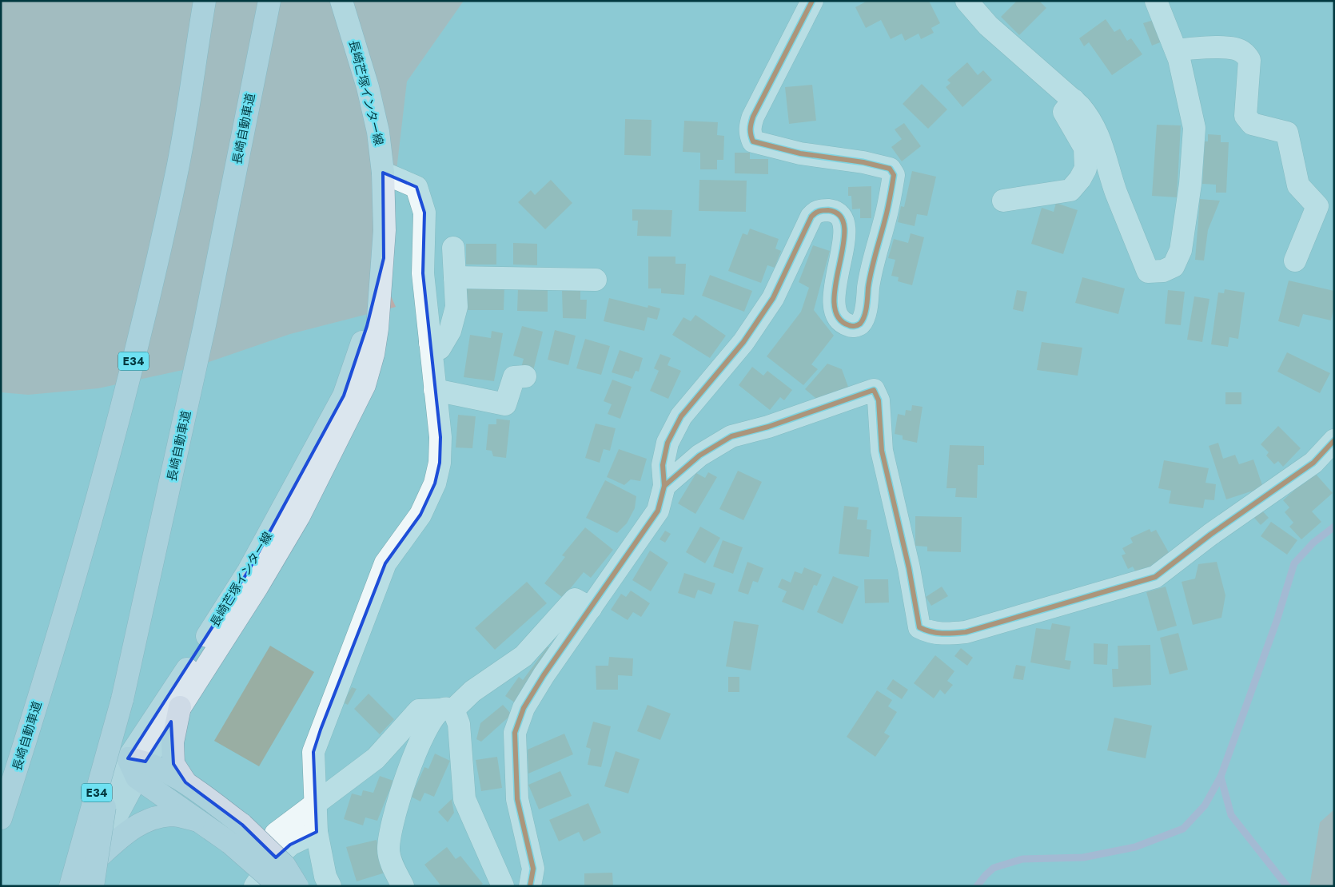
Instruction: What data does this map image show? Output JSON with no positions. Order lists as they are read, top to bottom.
{
  "streets": {
    "highway": ["長崎自動車道", "E34"],
    "main road": ["長崎芒塚インター線"]
  }
}
